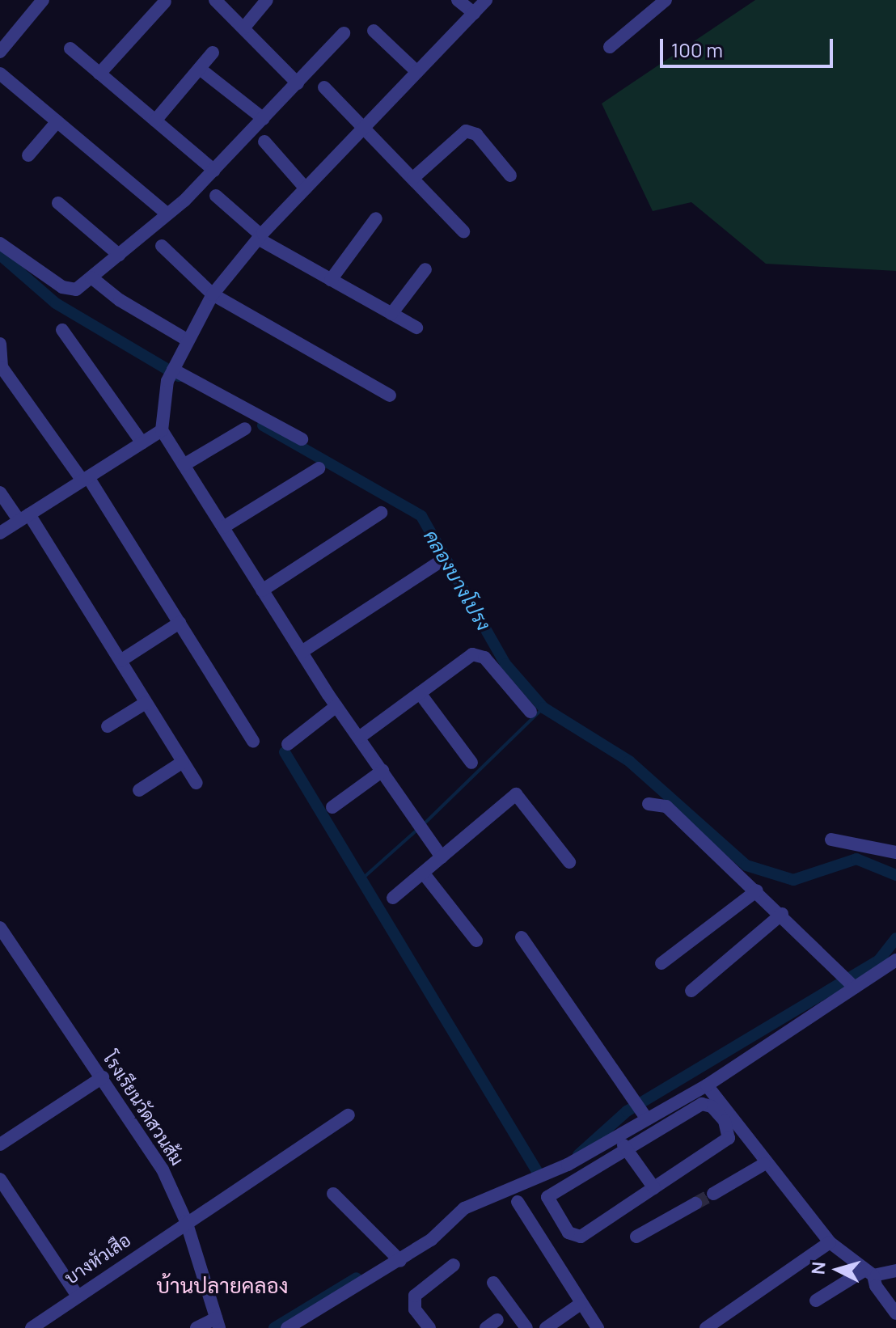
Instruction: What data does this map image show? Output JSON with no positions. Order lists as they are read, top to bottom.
{
  "streets": {
    "street": ["โรงเรียนวัดสวนส้ม", "บางหัวเสือ"]
  },
  "crossings": [
    ["โรงเรียนวัดสวนส้ม", "บางหัวเสือ"]
  ],
  "districts": ["บ้านปลายคลอง"],
  "water": ["คลองบางโปรง"],
  "scale_bar": "100 m",
  "north": "left"
}
